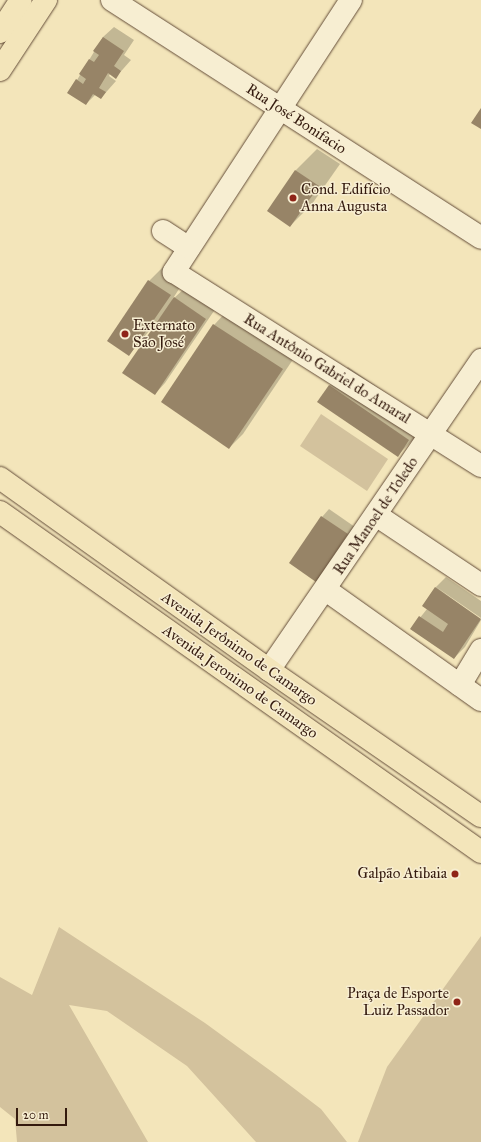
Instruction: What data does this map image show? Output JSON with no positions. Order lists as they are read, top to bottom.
{
  "streets": {
    "main road": ["Avenida Jerônimo de Camargo", "Avenida Jeronimo de Camargo"],
    "street": ["Rua José Bonifacio", "Rua Antônio Gabriel do Amaral", "Rua Manoel de Toledo"]
  },
  "crossings": [
    ["Rua Antônio Gabriel do Amaral", "Rua Manoel de Toledo"],
    ["Rua Manoel de Toledo", "Avenida Jerônimo de Camargo"]
  ],
  "places": [
    "Cond. Edifício Anna Augusta",
    "Externato São José",
    "Galpão Atibaia",
    "Praça de Esporte Luiz Passador"
  ],
  "scale_bar": "20 m"
}
